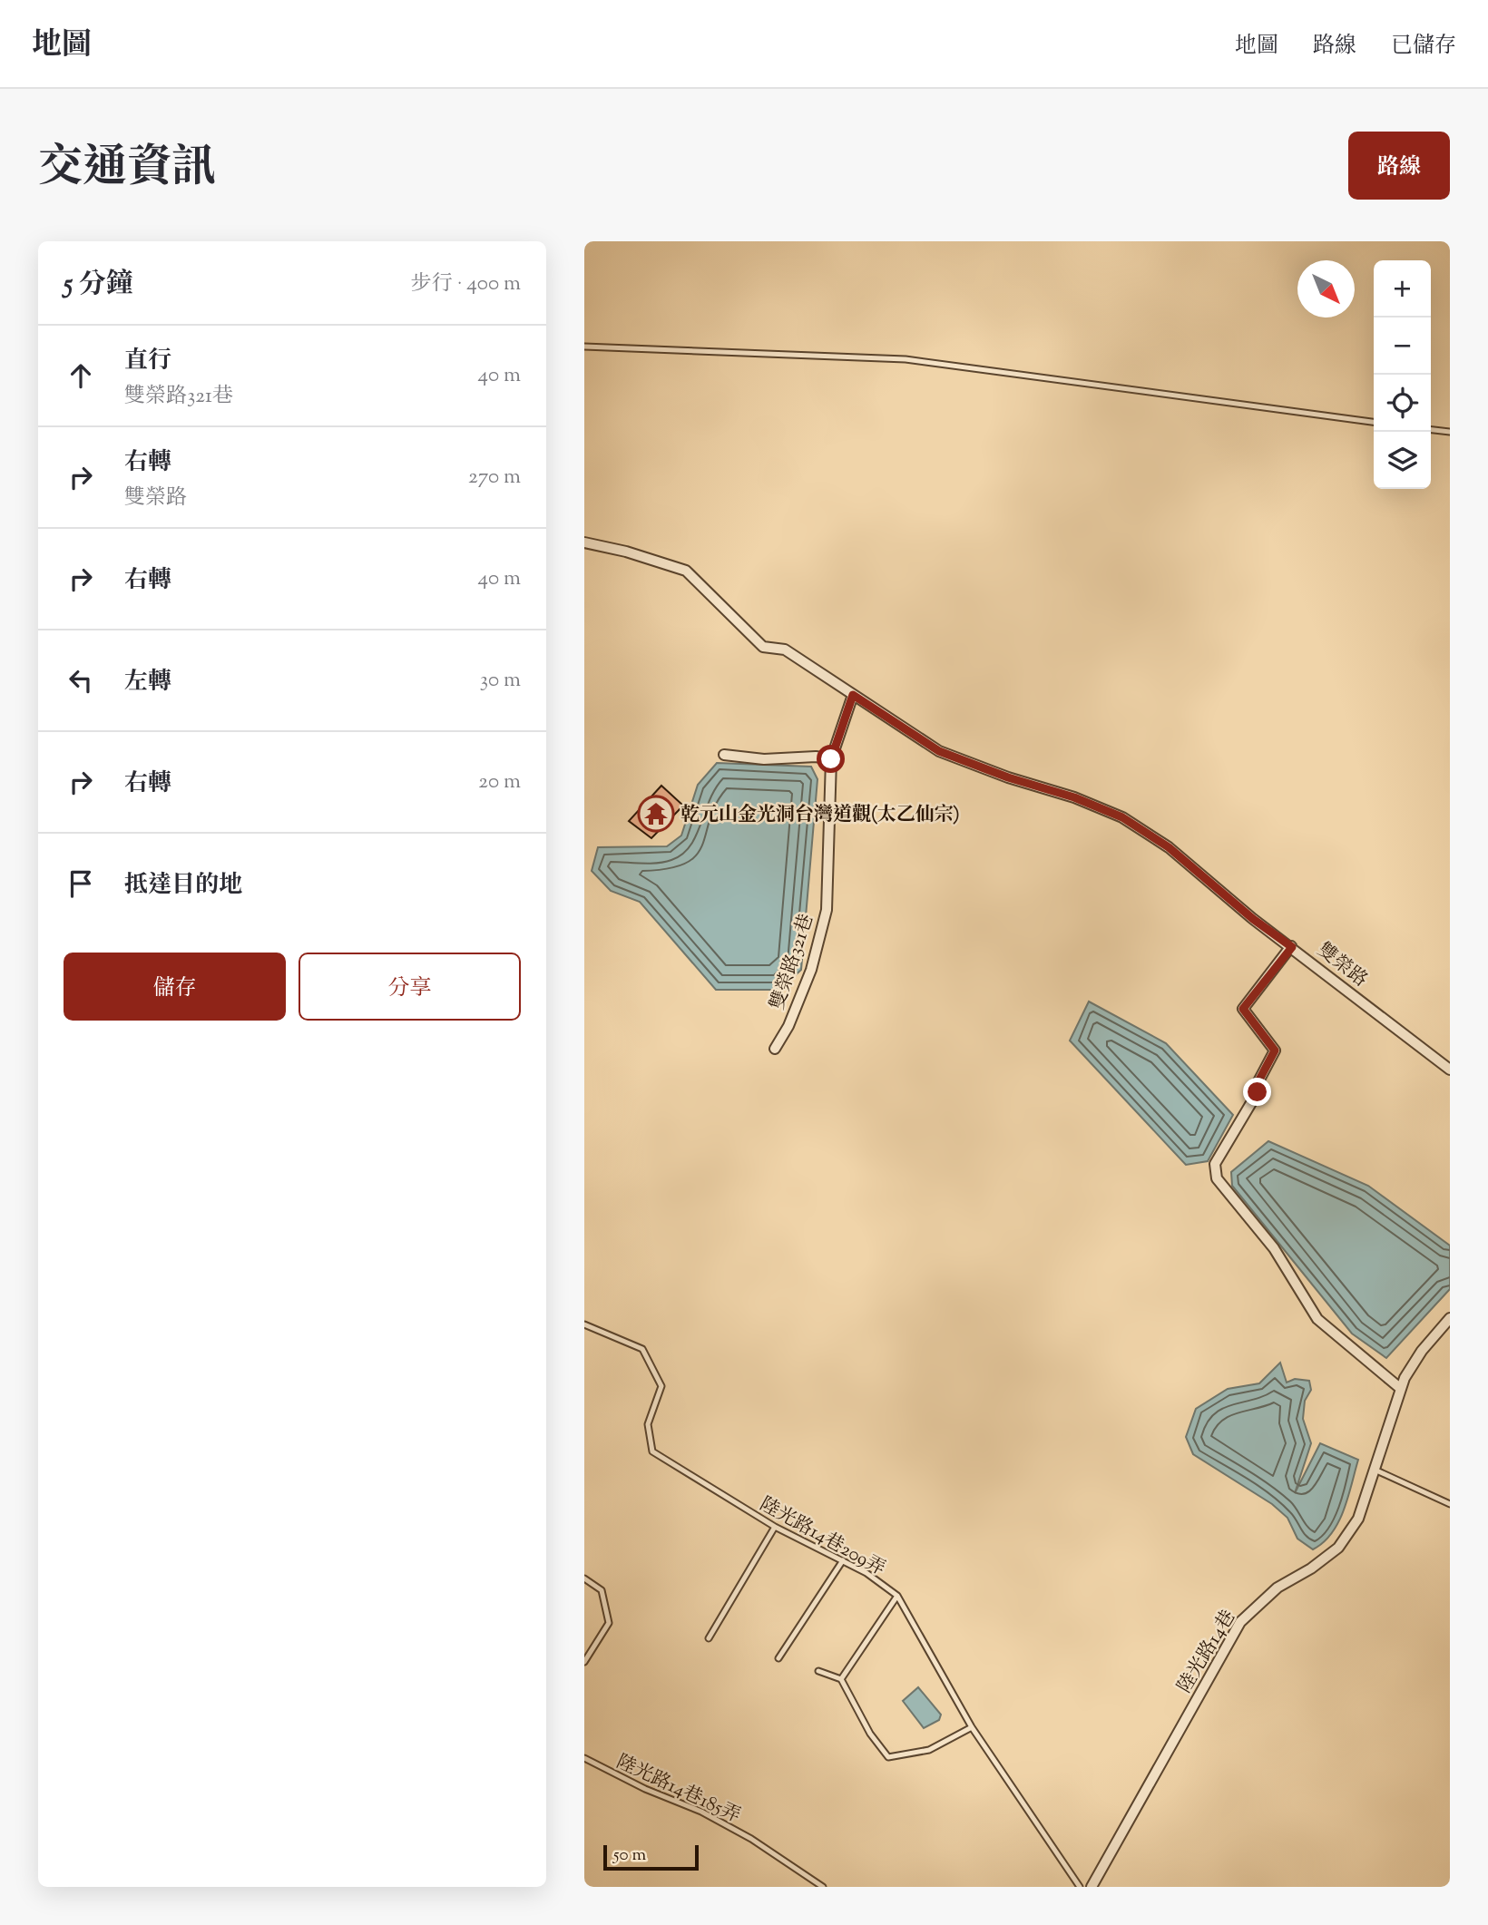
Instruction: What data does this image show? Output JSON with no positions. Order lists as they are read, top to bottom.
{
  "streets": {
    "street": ["雙榮路321巷", "雙榮路", "陸光路14巷"],
    "lane": ["陸光路14巷209弄", "陸光路14巷185弄"]
  },
  "crossings": [
    ["雙榮路321巷", "雙榮路"]
  ],
  "places": {
    "temple": ["乾元山金光洞台灣道觀(太乙仙宗)"]
  },
  "scale_bar": "50 m",
  "north": "bottom right",
  "page": {
    "header": "地圖",
    "nav": ["地圖", "路線", "已儲存"],
    "title": "交通資訊",
    "buttons": [
      "路線",
      ["儲存", "分享"]
    ],
    "heading": ["5 分鐘", "步行 · 400 m"],
    "map_buttons": ["+", "−"],
    "list": [
      ["直行", "雙榮路321巷", "40 m"],
      ["右轉", "雙榮路", "270 m"],
      ["右轉", "40 m"],
      ["左轉", "30 m"],
      ["右轉", "20 m"],
      "抵達目的地"
    ],
    "scale": "50 m"
  }
}
